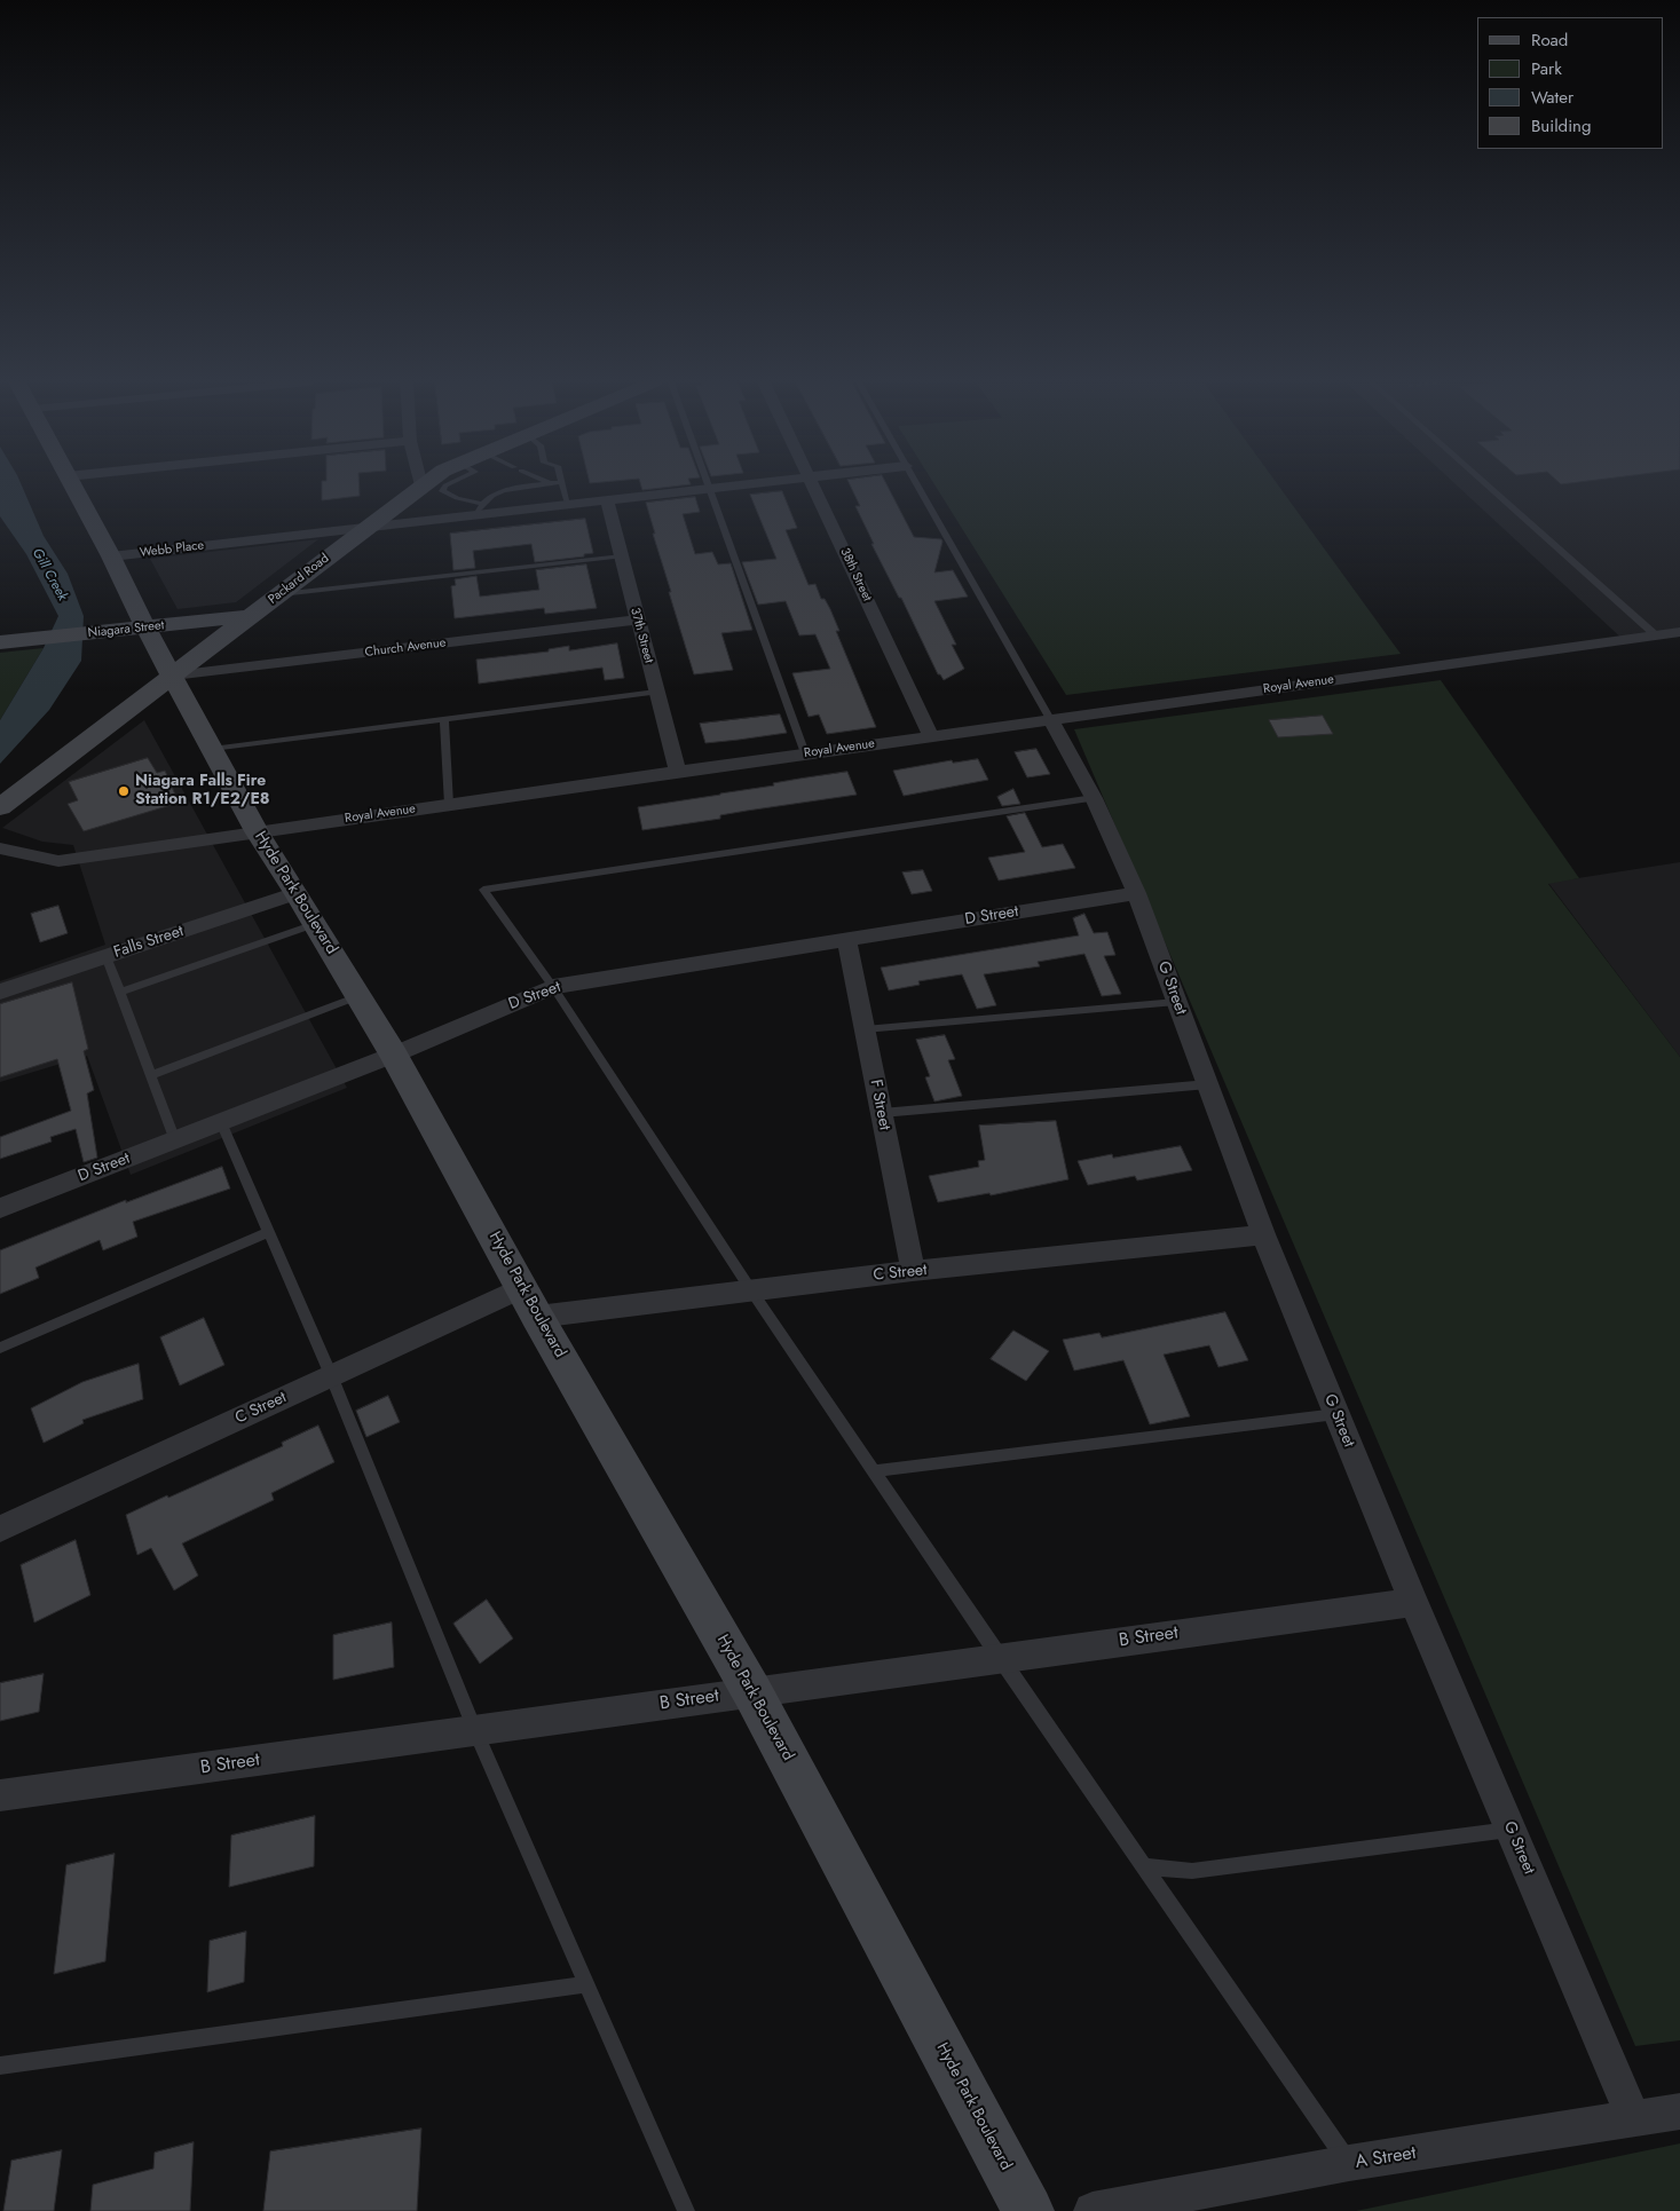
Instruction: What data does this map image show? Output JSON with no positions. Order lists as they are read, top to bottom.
{
  "streets": {
    "main road": ["Packard Road", "Niagara Street", "Hyde Park Boulevard"],
    "street": [
      "Webb Place",
      "38th Street",
      "37th Street",
      "Church Avenue",
      "Royal Avenue",
      "D Street",
      "Falls Street",
      "G Street",
      "F Street",
      "C Street",
      "B Street",
      "A Street"
    ]
  },
  "crossings": [
    ["Webb Place", "Packard Road"],
    ["Webb Place", "37th Street"],
    ["Webb Place", "Hyde Park Boulevard"],
    ["38th Street", "Royal Avenue"],
    ["Packard Road", "Niagara Street"],
    ["Packard Road", "Church Avenue"],
    ["Packard Road", "Hyde Park Boulevard"],
    ["Niagara Street", "Hyde Park Boulevard"],
    ["37th Street", "Church Avenue"],
    ["37th Street", "Royal Avenue"],
    ["Church Avenue", "Hyde Park Boulevard"],
    ["Royal Avenue", "Hyde Park Boulevard"],
    ["Royal Avenue", "G Street"],
    ["Hyde Park Boulevard", "D Street"],
    ["Hyde Park Boulevard", "Falls Street"],
    ["Hyde Park Boulevard", "C Street"],
    ["Hyde Park Boulevard", "B Street"],
    ["D Street", "G Street"],
    ["D Street", "F Street"],
    ["G Street", "C Street"],
    ["G Street", "B Street"],
    ["G Street", "A Street"],
    ["F Street", "C Street"]
  ],
  "water": ["Gill Creek"],
  "places": ["Niagara Falls Fire Station R1/E2/E8"],
  "legend": [
    "Road",
    "Park",
    "Water",
    "Building"
  ]
}
